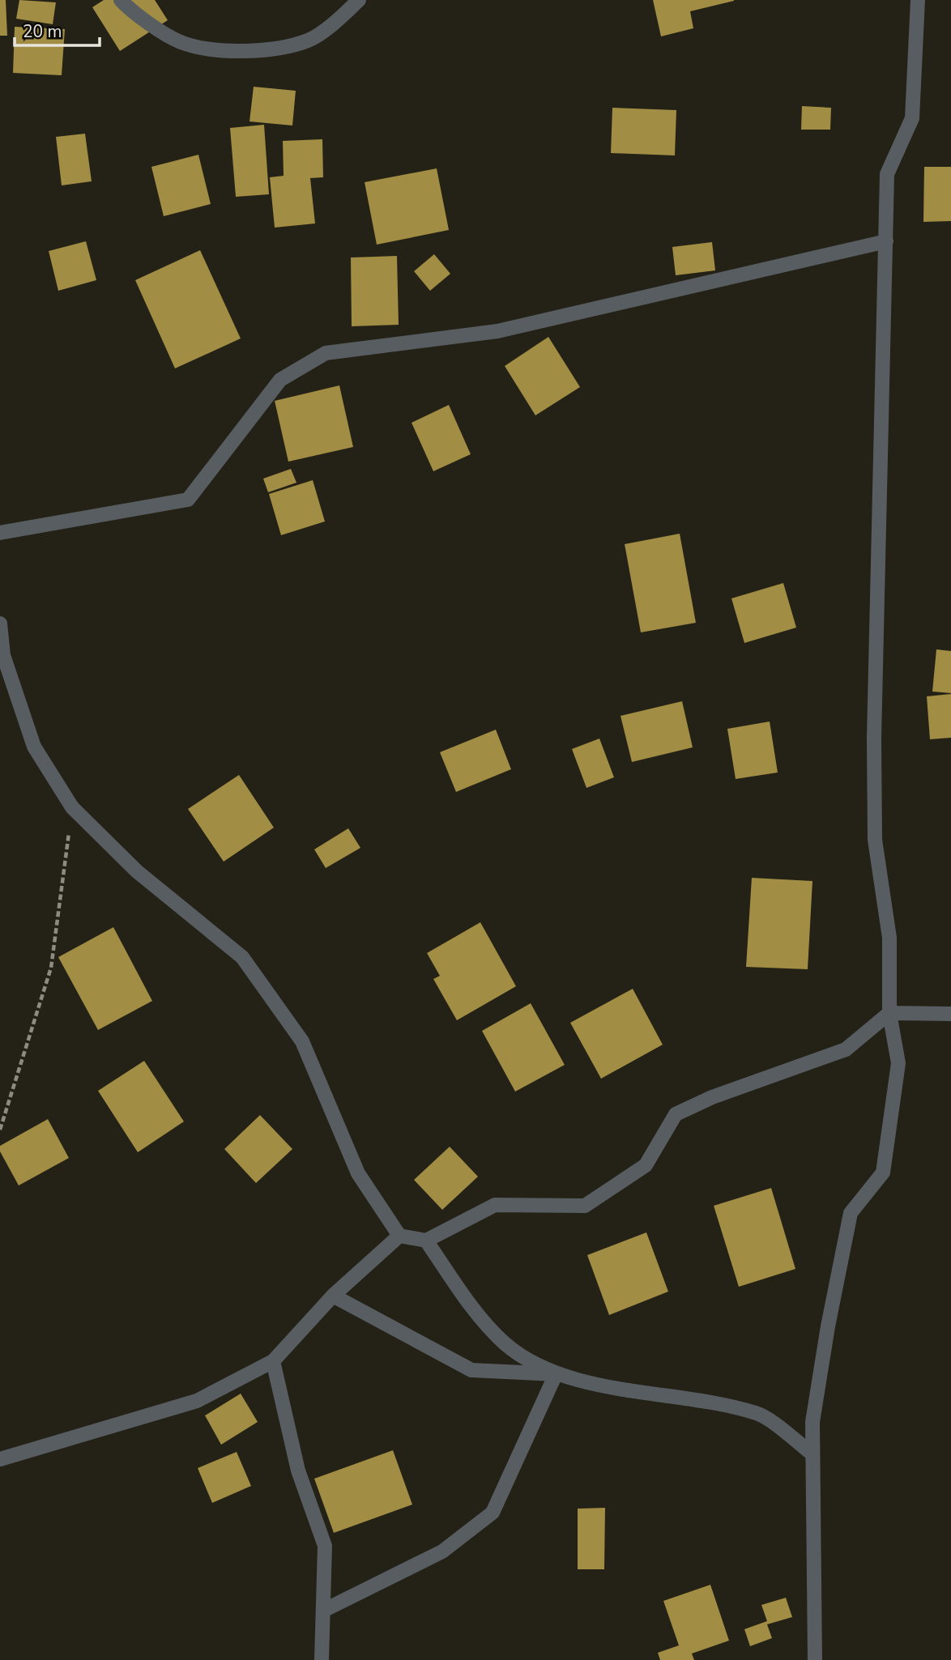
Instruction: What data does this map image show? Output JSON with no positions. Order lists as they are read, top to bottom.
{
  "scale_bar": "20 m"
}
